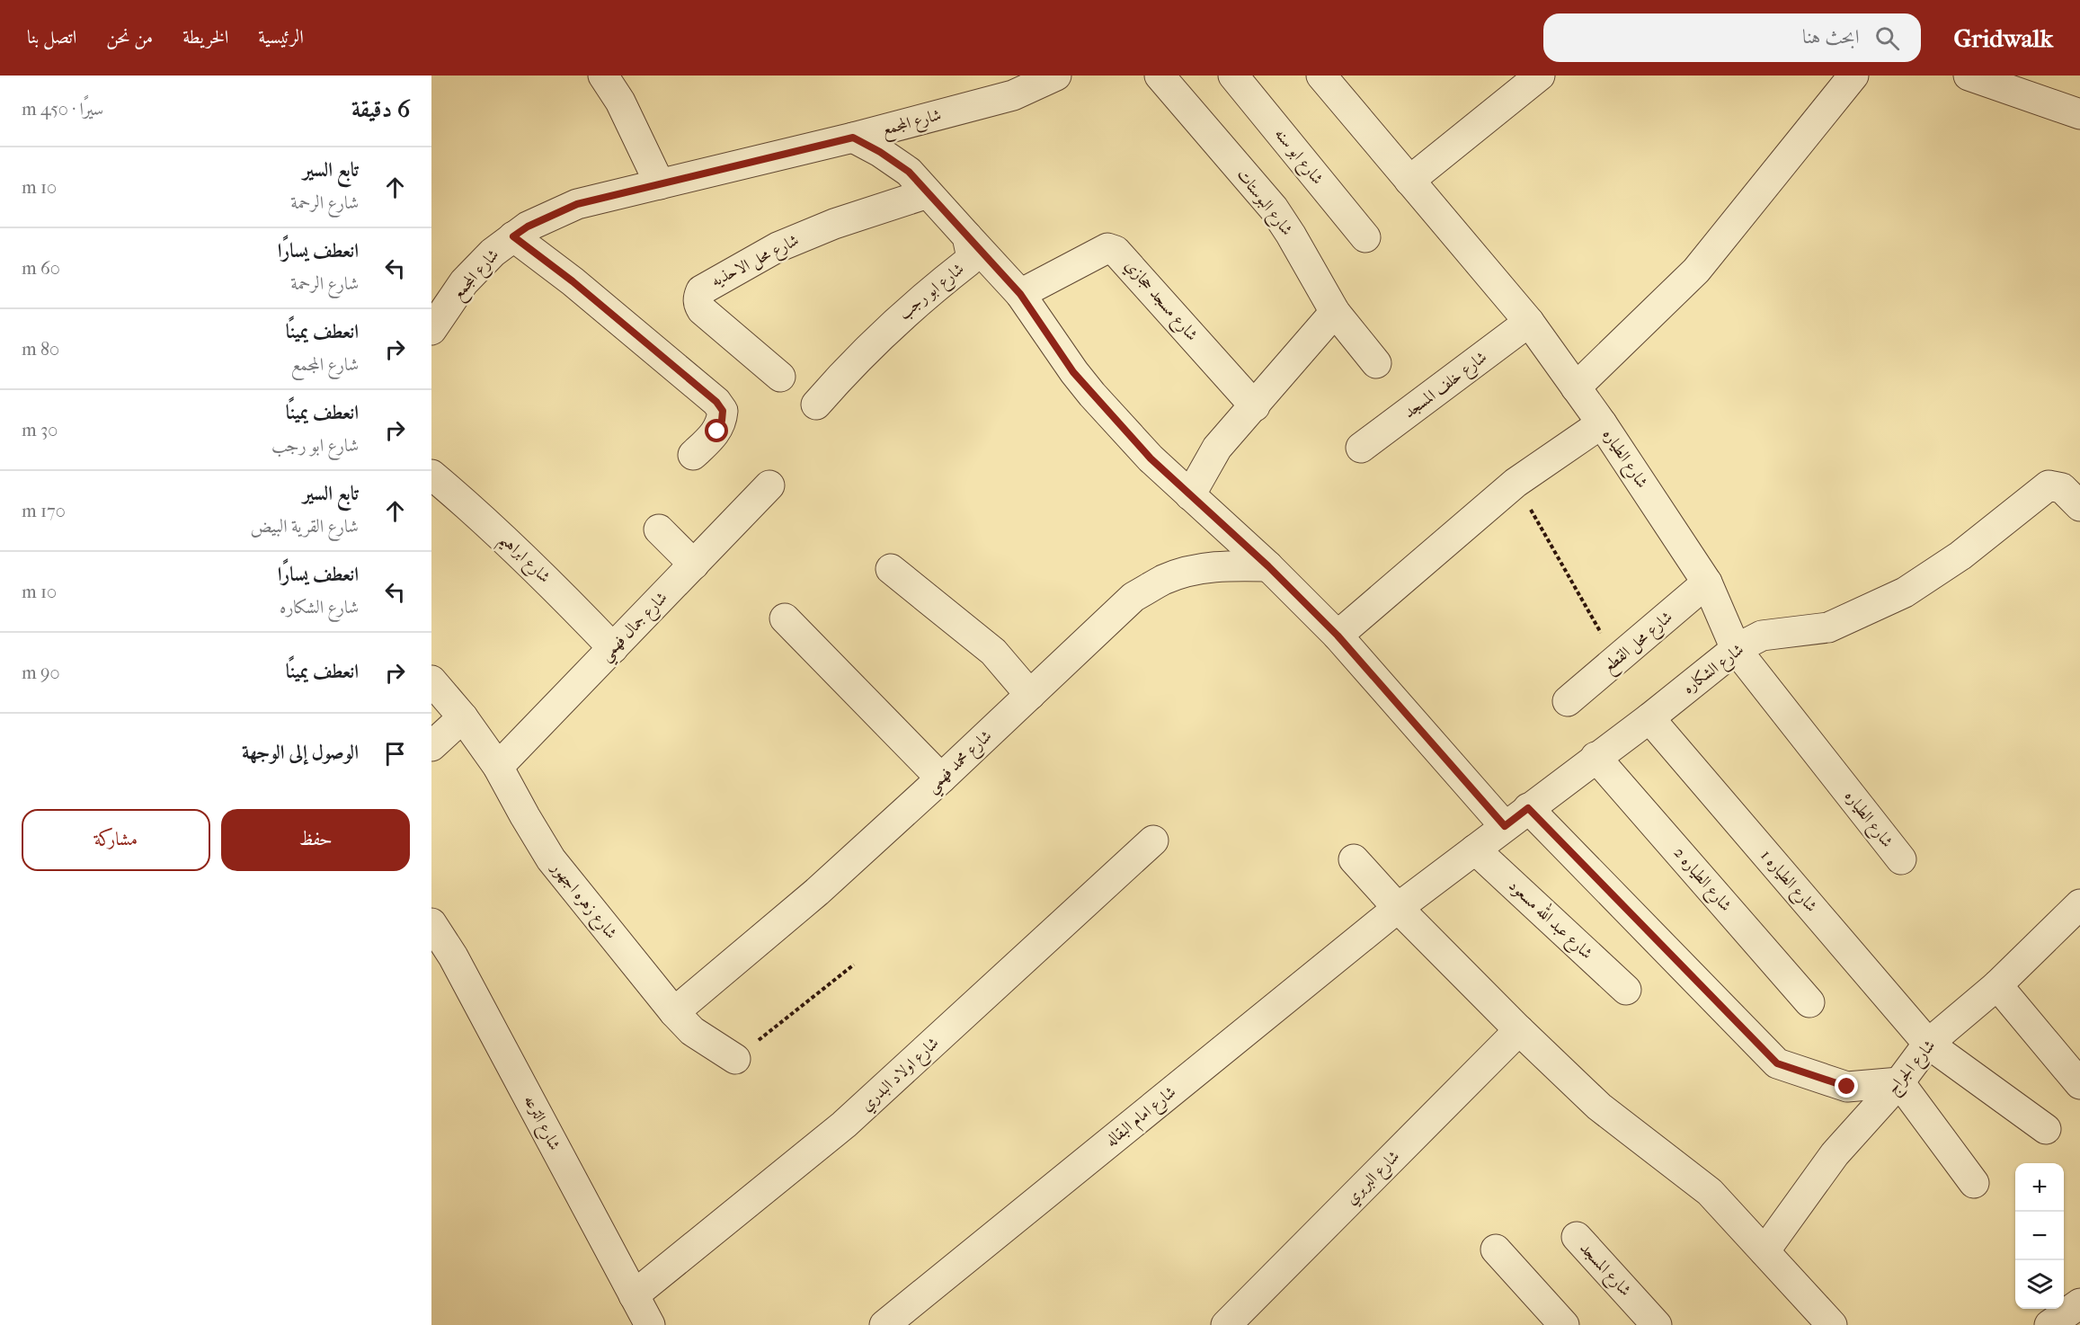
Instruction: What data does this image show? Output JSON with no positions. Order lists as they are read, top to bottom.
{
  "streets": {
    "street": [
      "شارع المجمع",
      "شارع ابو سنه",
      "شارع البوستات",
      "شارع محل الاحذيه",
      "شارع ابو رجب",
      "شارع مسجد حجازي",
      "شارع خلف المسجد",
      "شارع الطياره",
      "شارع ابراهيم",
      "شارع جمال فهمي",
      "شارع محل القطع",
      "شارع الشكاره",
      "شارع محمد فهمي",
      "شارع الطياره 2",
      "شارع الطياره 1",
      "شارع زهره اجهور",
      "شارع عبد الله مسعود",
      "شارع الجراج",
      "شارع اولاد البدري",
      "شارع امام البقاله",
      "شارع الترعه",
      "شارع البربري",
      "شارع المسجد"
    ]
  },
  "crossings": [
    ["شارع خلف المسجد", "شارع الطياره"],
    ["شارع الطياره", "شارع محل القطع"],
    ["شارع الطياره", "شارع الشكاره"],
    ["شارع ابراهيم", "شارع جمال فهمي"],
    ["شارع جمال فهمي", "شارع زهره اجهور"],
    ["شارع الشكاره", "شارع الطياره 2"],
    ["شارع الشكاره", "شارع الطياره 1"],
    ["شارع الشكاره", "شارع عبد الله مسعود"],
    ["شارع الشكاره", "شارع امام البقاله"],
    ["شارع محمد فهمي", "شارع زهره اجهور"],
    ["شارع الطياره 1", "شارع الجراج"],
    ["شارع اولاد البدري", "شارع الترعه"]
  ],
  "page": {
    "header": "Gridwalk",
    "search": "ابحث هنا",
    "nav": [
      "الرئيسية",
      "الخريطة",
      "من نحن",
      "اتصل بنا"
    ],
    "heading": ["6 دقيقة", "سيرًا · 450 m"],
    "list": [
      ["تابع السير", "شارع الرحمة", "10 m"],
      ["انعطف يسارًا", "شارع الرحمة", "60 m"],
      ["انعطف يمينًا", "شارع المجمع", "80 m"],
      ["انعطف يمينًا", "شارع ابو رجب", "30 m"],
      ["تابع السير", "شارع القرية البيض", "170 m"],
      ["انعطف يسارًا", "شارع الشكاره", "10 m"],
      ["انعطف يمينًا", "90 m"],
      "الوصول إلى الوجهة"
    ],
    "buttons": ["حفظ", "مشاركة"],
    "map_buttons": ["+", "−"]
  }
}
